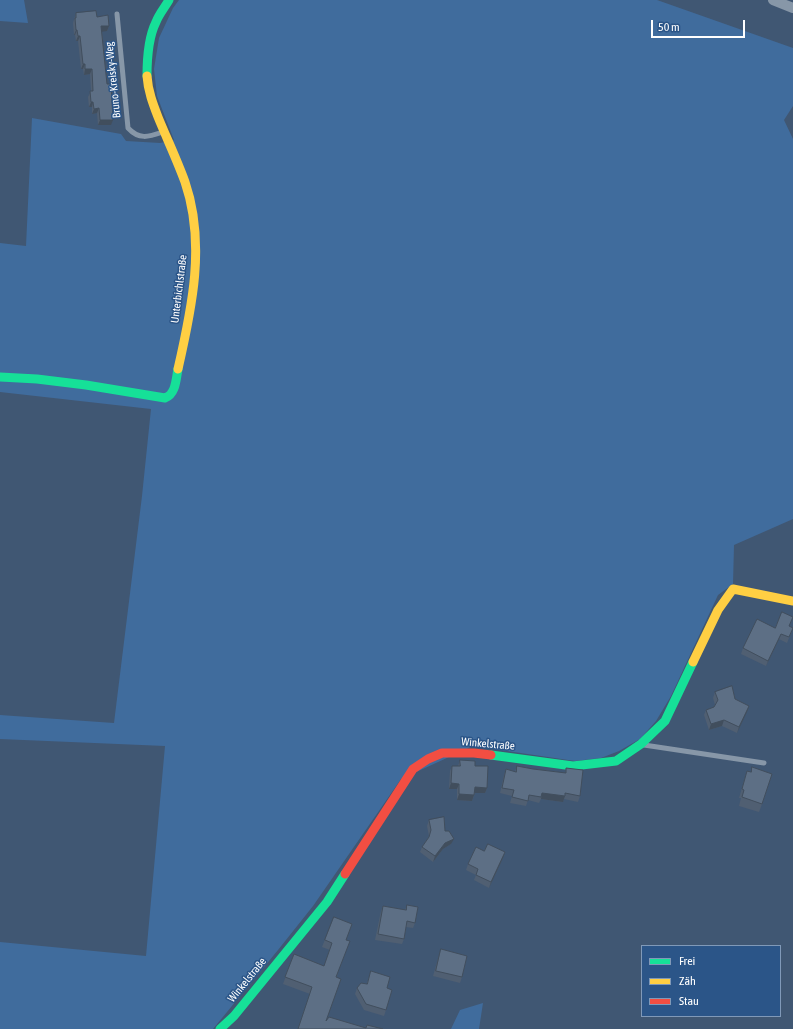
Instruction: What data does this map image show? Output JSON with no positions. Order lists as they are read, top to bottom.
{
  "streets": {
    "street": ["Unterbichlstraße", "Winkelstraße"],
    "lane": ["Bruno-Kreisky-Weg"]
  },
  "crossings": [
    ["Bruno-Kreisky-Weg", "Unterbichlstraße"]
  ],
  "legend": ["Frei", "Zäh", "Stau"],
  "scale_bar": "50 m"
}
